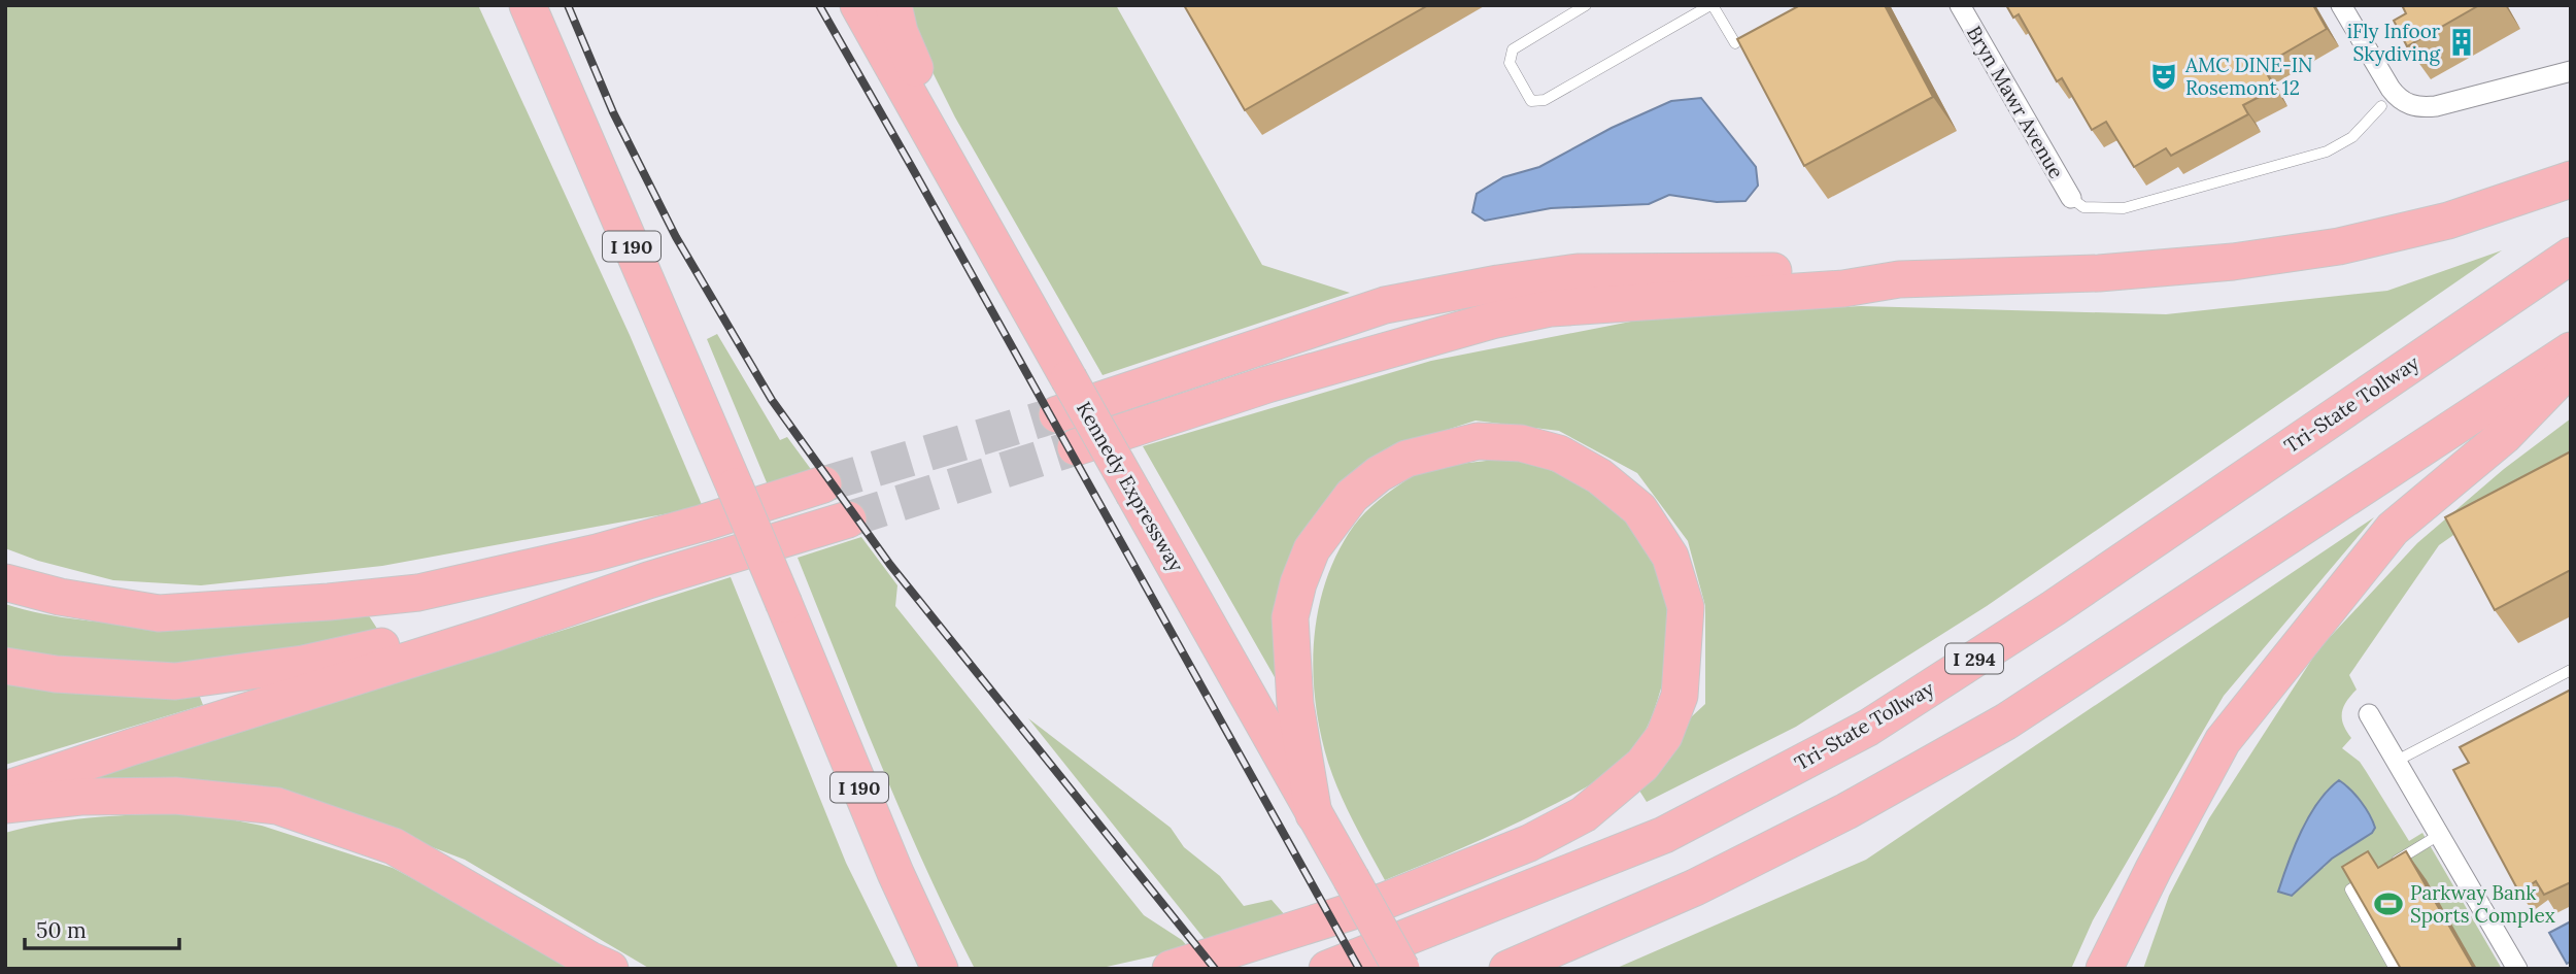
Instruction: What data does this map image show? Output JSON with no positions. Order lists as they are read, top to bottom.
{
  "streets": {
    "highway": [
      "I 190",
      "Tri-State Tollway",
      "Kennedy Expressway",
      "I 294"
    ],
    "street": ["Bryn Mawr Avenue"]
  },
  "places": {
    "building": ["iFly Infoor Skydiving"],
    "theatre": ["AMC DINE-IN Rosemont 12"],
    "sports": ["Parkway Bank Sports Complex"]
  },
  "scale_bar": "50 m"
}
